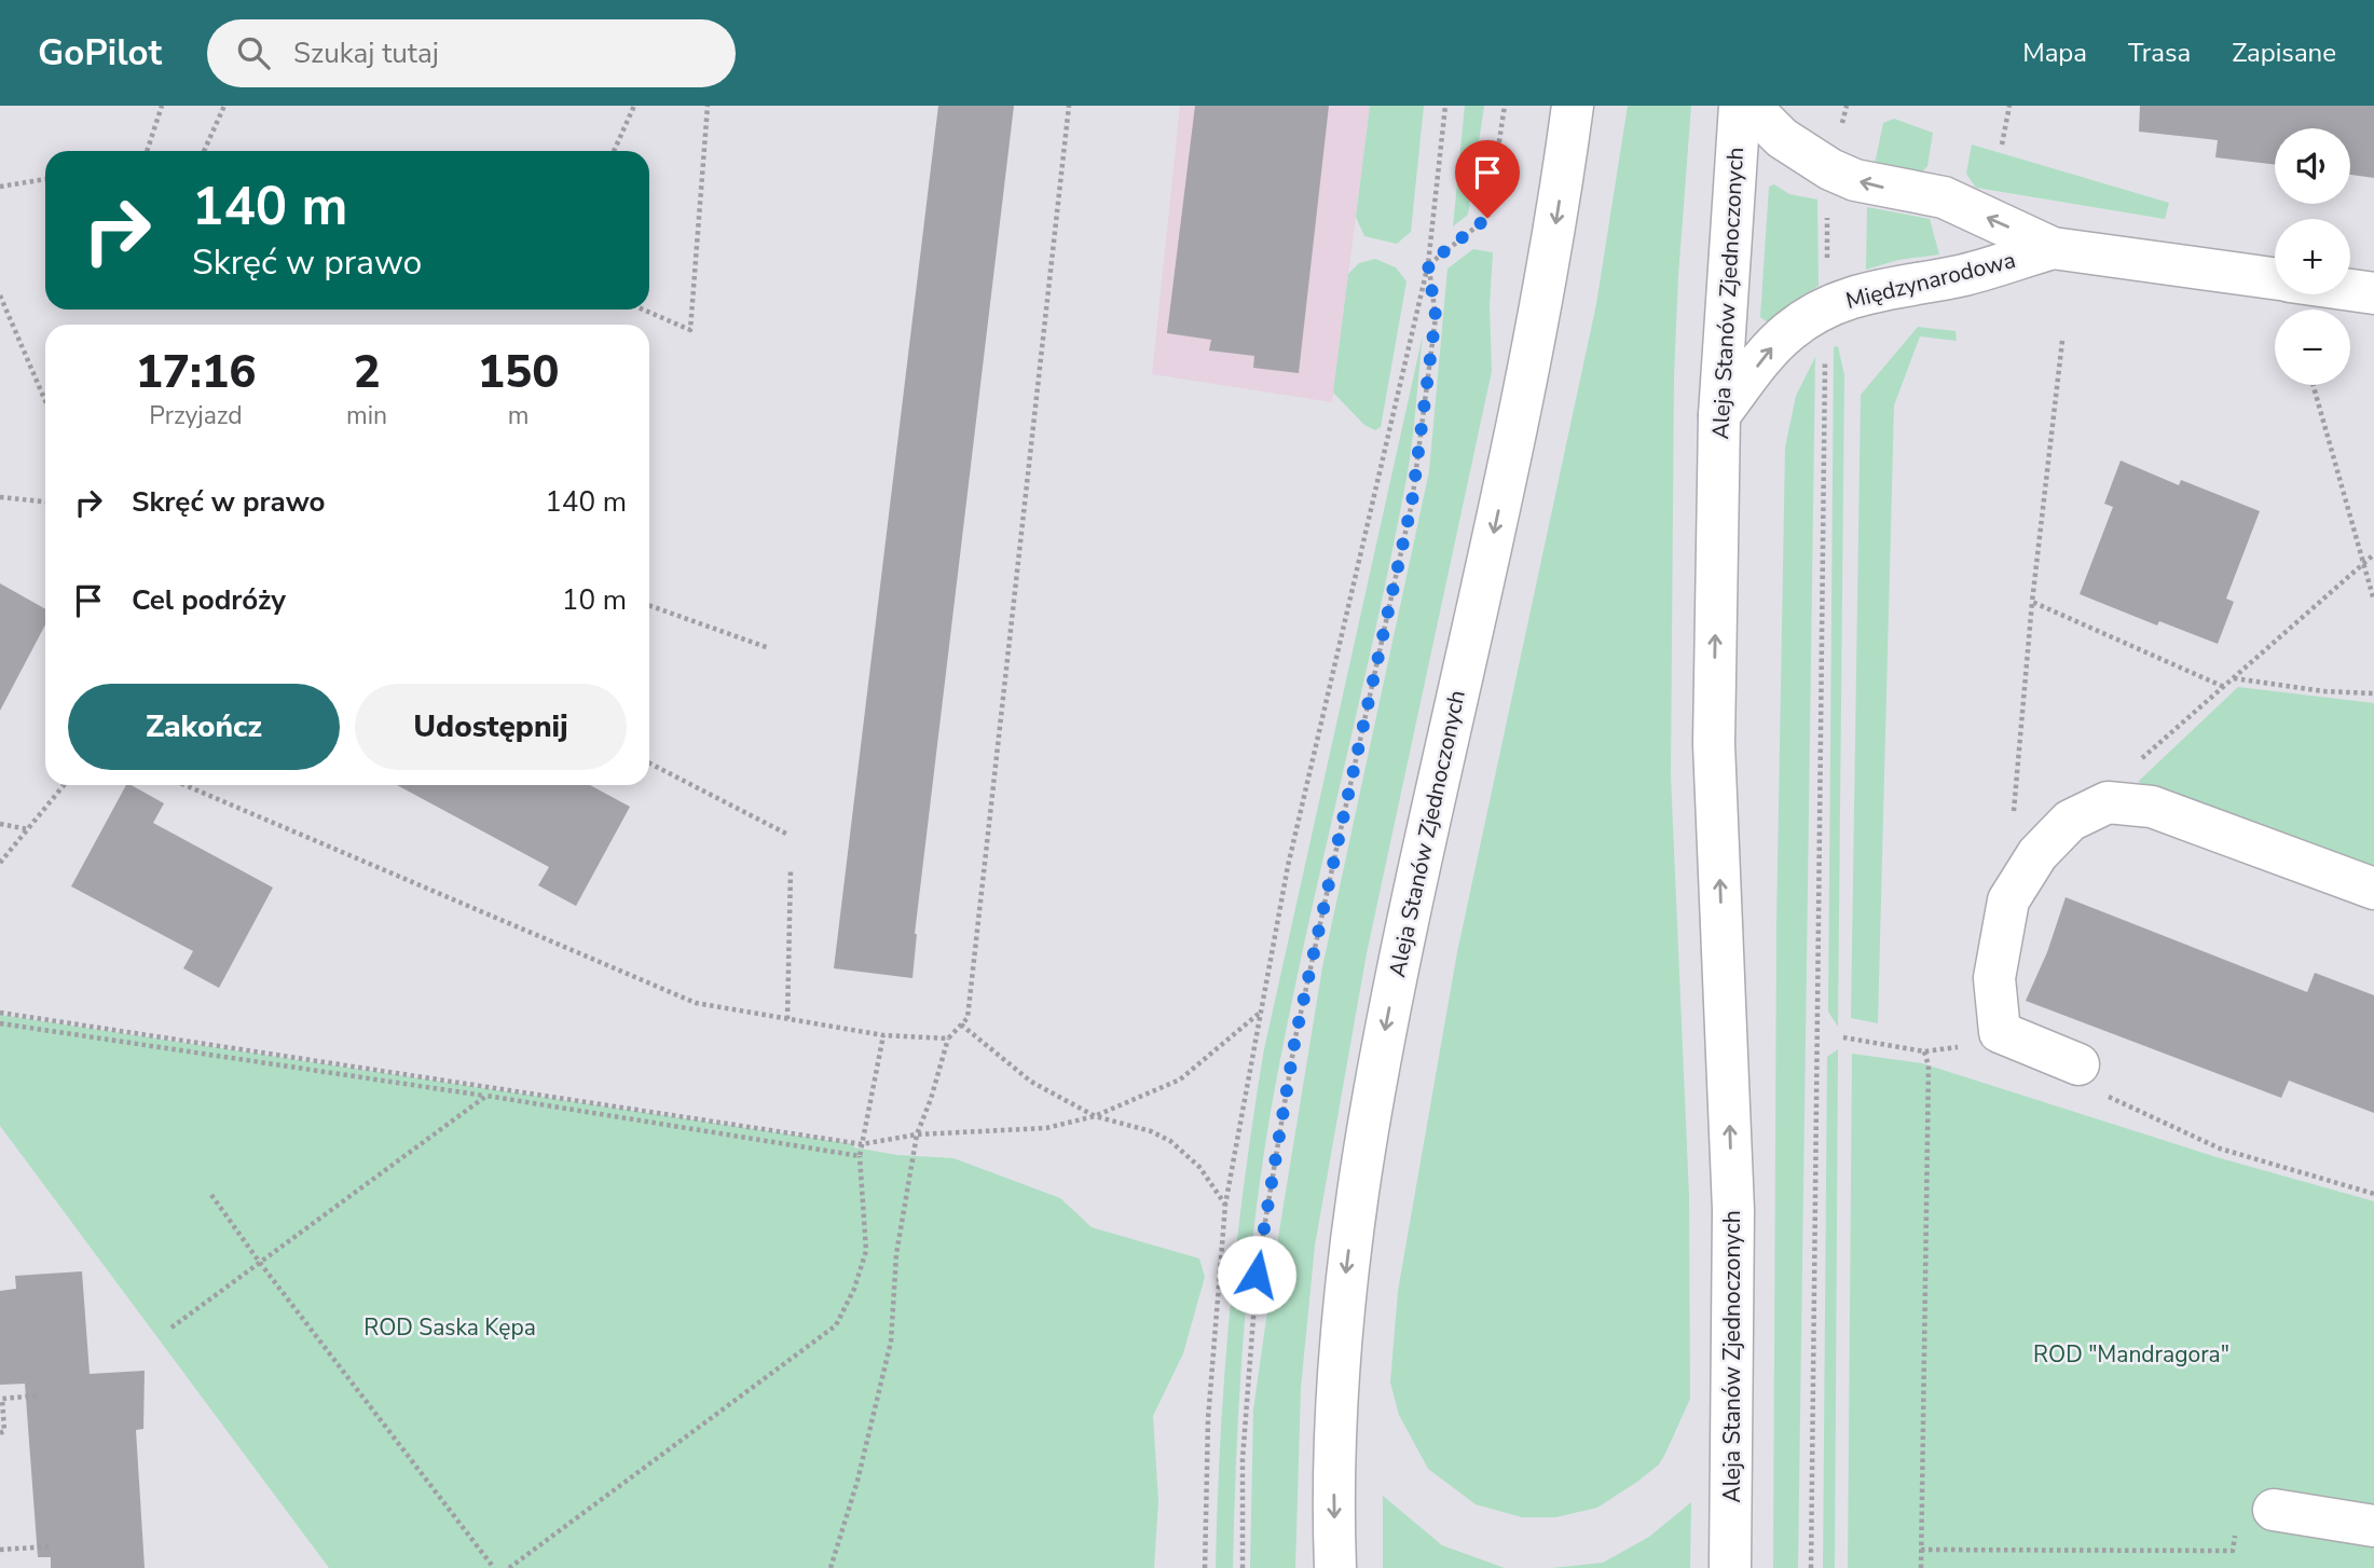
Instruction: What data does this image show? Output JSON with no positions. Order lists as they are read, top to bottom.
{
  "streets": {
    "main road": ["Międzynarodowa", "Aleja Stanów Zjednoczonych"]
  },
  "crossings": [
    ["Międzynarodowa", "Aleja Stanów Zjednoczonych"]
  ],
  "parks": ["ROD Saska Kępa", "ROD \"Mandragora\""],
  "page": {
    "header": "GoPilot",
    "search": "Szukaj tutaj",
    "nav": ["Mapa", "Trasa", "Zapisane"],
    "map_buttons": ["+", "−"],
    "turn": ["140 m", "Skręć w prawo"],
    "eta": [
      "17:16",
      "Przyjazd",
      "2",
      "min",
      "150",
      "m"
    ],
    "list": [
      {
        "name": "Skręć w prawo",
        "value": "140 m"
      },
      {
        "name": "Cel podróży",
        "value": "10 m"
      }
    ],
    "buttons": ["Zakończ", "Udostępnij"]
  }
}
